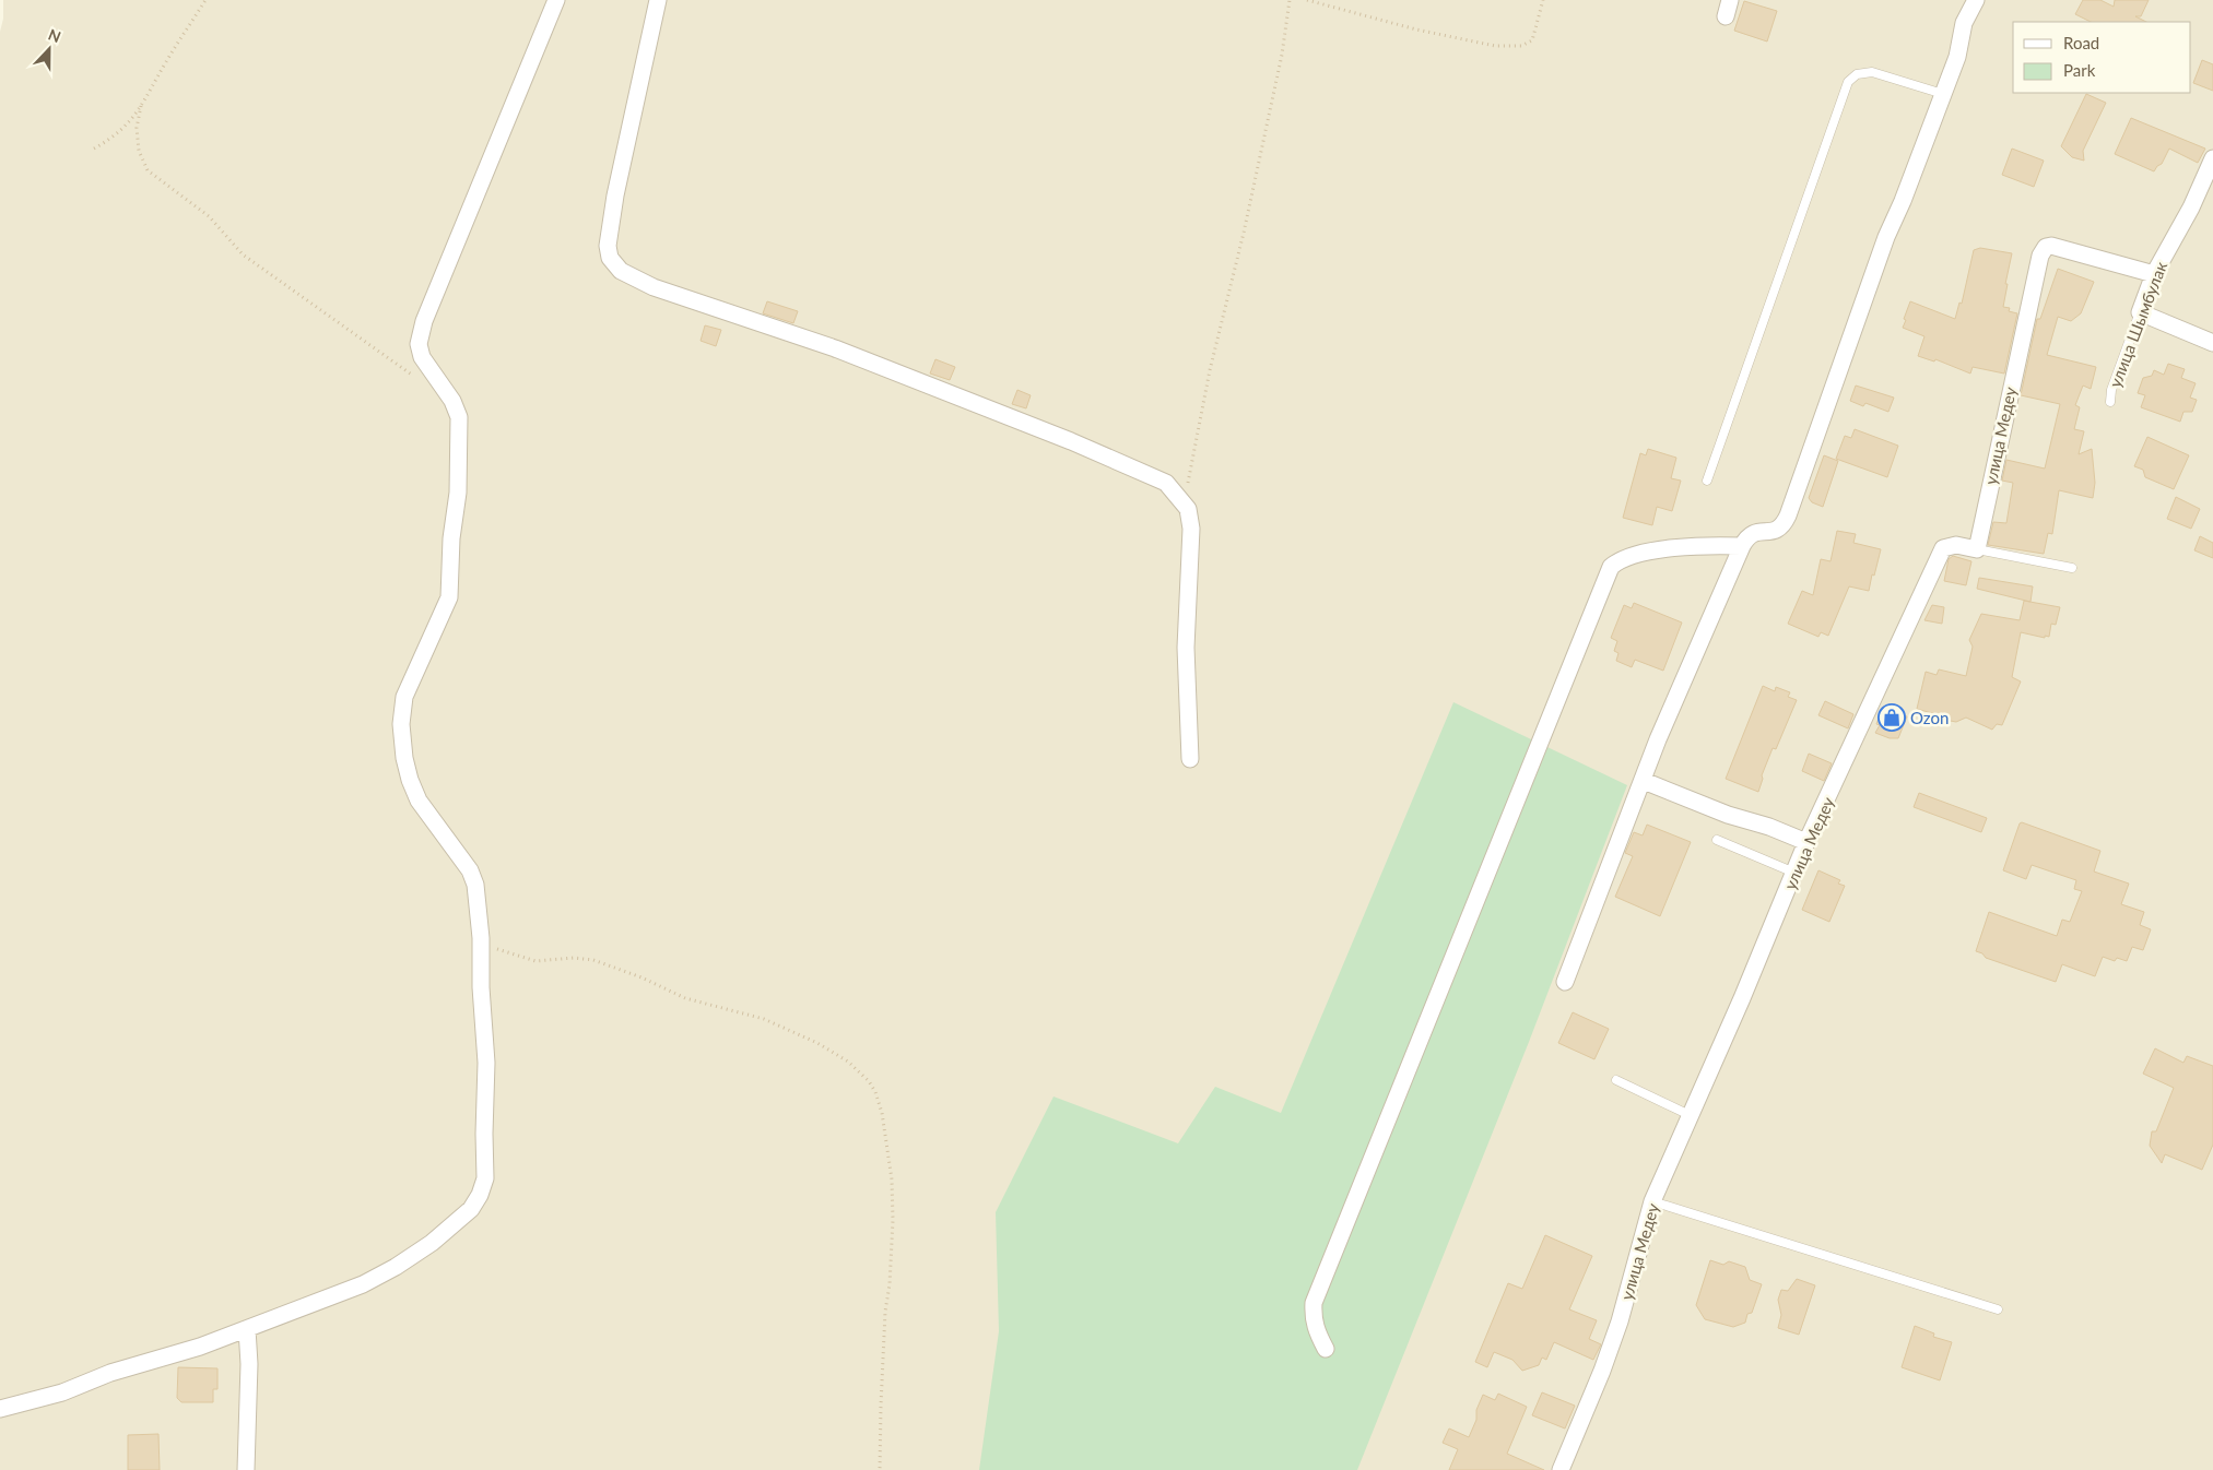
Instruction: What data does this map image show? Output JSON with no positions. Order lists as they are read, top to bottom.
{
  "streets": {
    "street": ["улица Шымбулак", "улица Медеу"]
  },
  "crossings": [
    ["улица Шымбулак", "улица Медеу"]
  ],
  "places": {
    "shop": ["Ozon"]
  },
  "legend": ["Road", "Park"],
  "north": "top"
}
